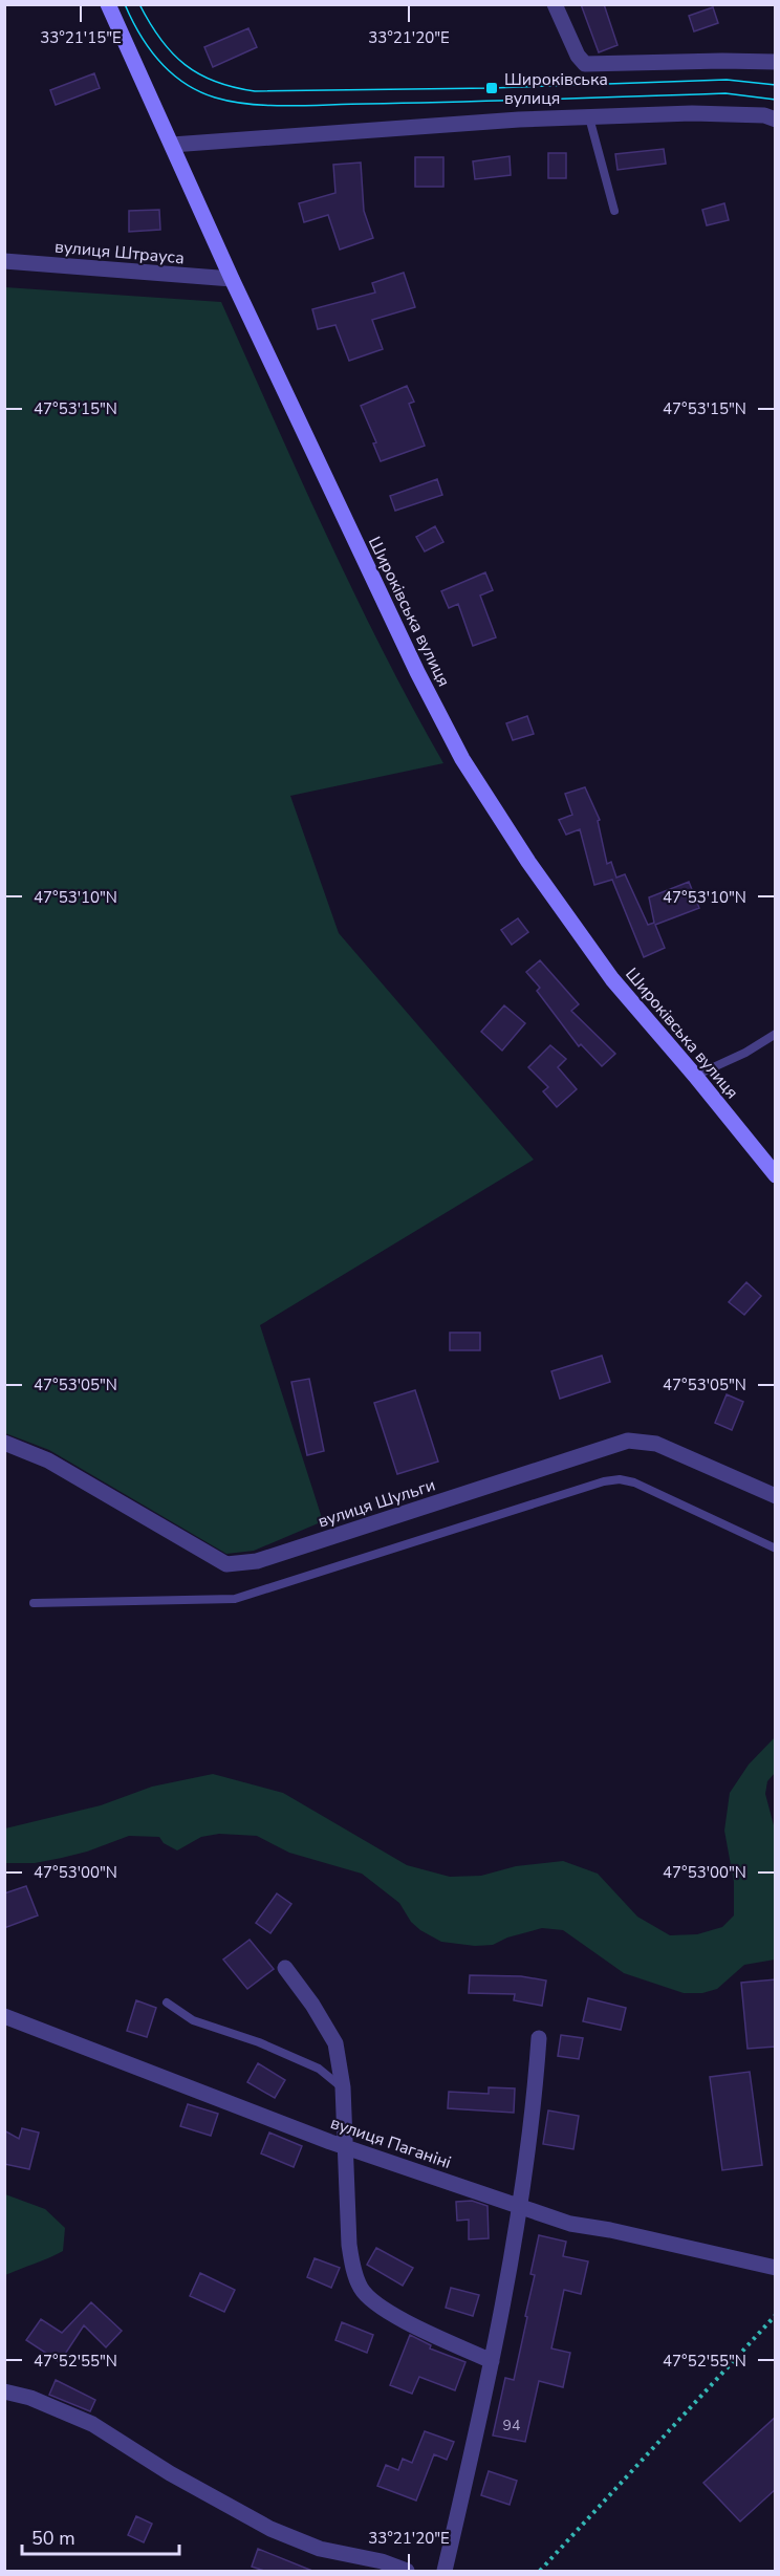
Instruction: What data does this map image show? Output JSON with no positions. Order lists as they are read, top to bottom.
{
  "streets": {
    "main road": ["Широківська вулиця"],
    "street": ["вулиця Штрауса", "вулиця Шульги", "вулиця Паганіні"]
  },
  "crossings": [
    ["вулиця Штрауса", "Широківська вулиця"]
  ],
  "places": {
    "transit": ["Широківська вулиця"]
  },
  "house_numbers": ["94"],
  "scale_bar": "50 m",
  "coordinates": [
    "33°21'15\"E",
    "33°21'20\"E",
    "47°53'15\"N",
    "47°53'10\"N",
    "47°53'05\"N",
    "47°53'00\"N",
    "47°52'55\"N"
  ]
}
